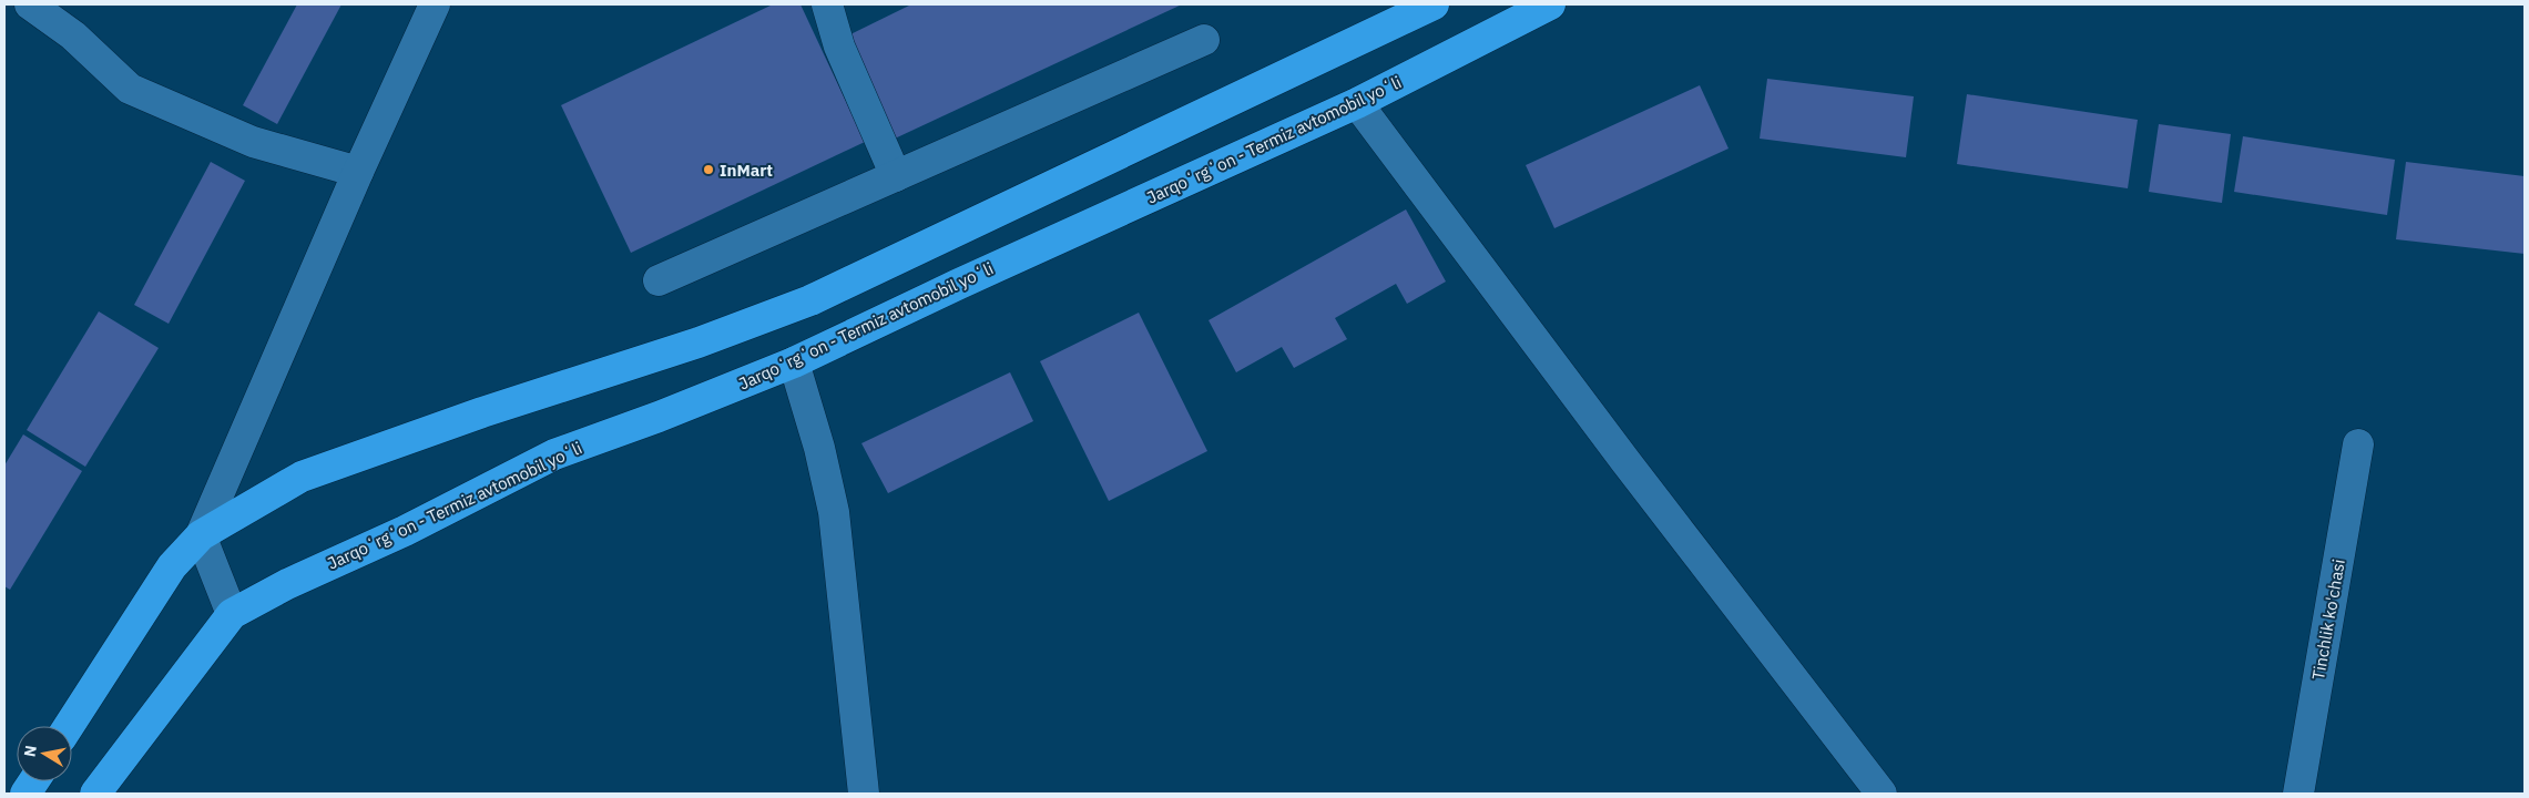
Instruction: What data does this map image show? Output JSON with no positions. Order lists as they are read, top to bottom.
{
  "streets": {
    "highway": ["Jarqoʻrgʻon - Termiz avtomobil yoʻli"],
    "street": ["Tinchlik ko'chasi"]
  },
  "places": ["InMart"],
  "north": "left"
}
